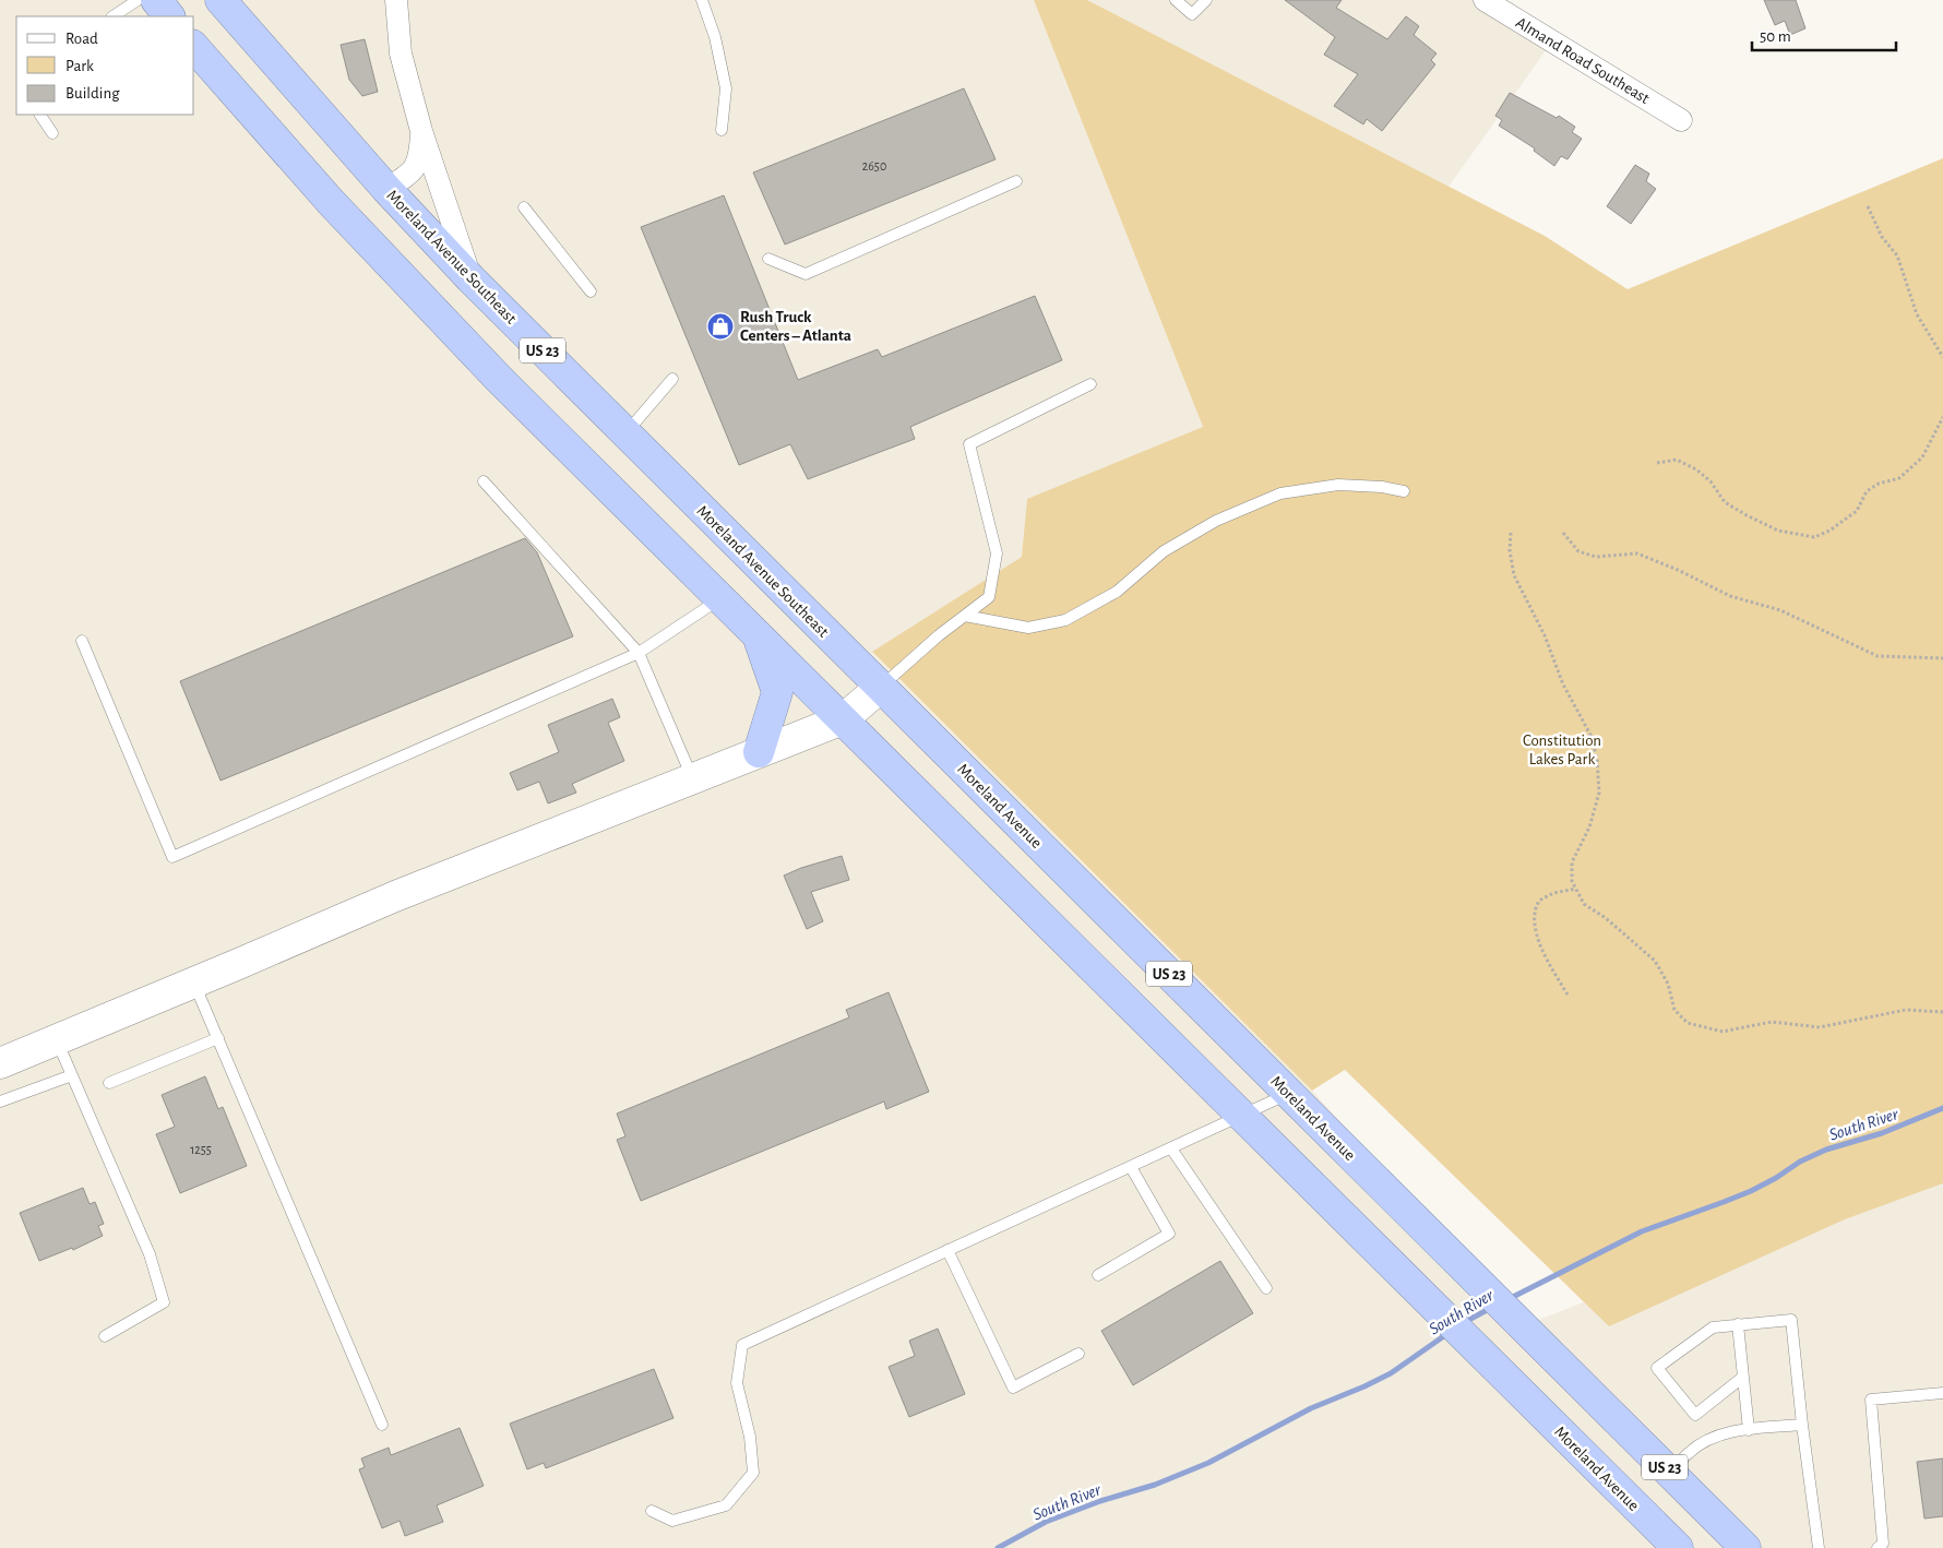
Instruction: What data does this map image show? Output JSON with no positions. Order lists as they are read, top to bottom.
{
  "streets": {
    "highway": ["Moreland Avenue Southeast", "US 23", "Moreland Avenue"],
    "street": ["Almand Road Southeast"]
  },
  "crossings": [
    ["Moreland Avenue Southeast", "Moreland Avenue"],
    ["US 23", "Moreland Avenue"]
  ],
  "water": ["South River"],
  "parks": ["Constitution Lakes Park"],
  "places": {
    "shop": ["Rush Truck Centers – Atlanta"]
  },
  "house_numbers": ["2650", "1255"],
  "legend": ["Road", "Park", "Building"],
  "scale_bar": "50 m"
}
